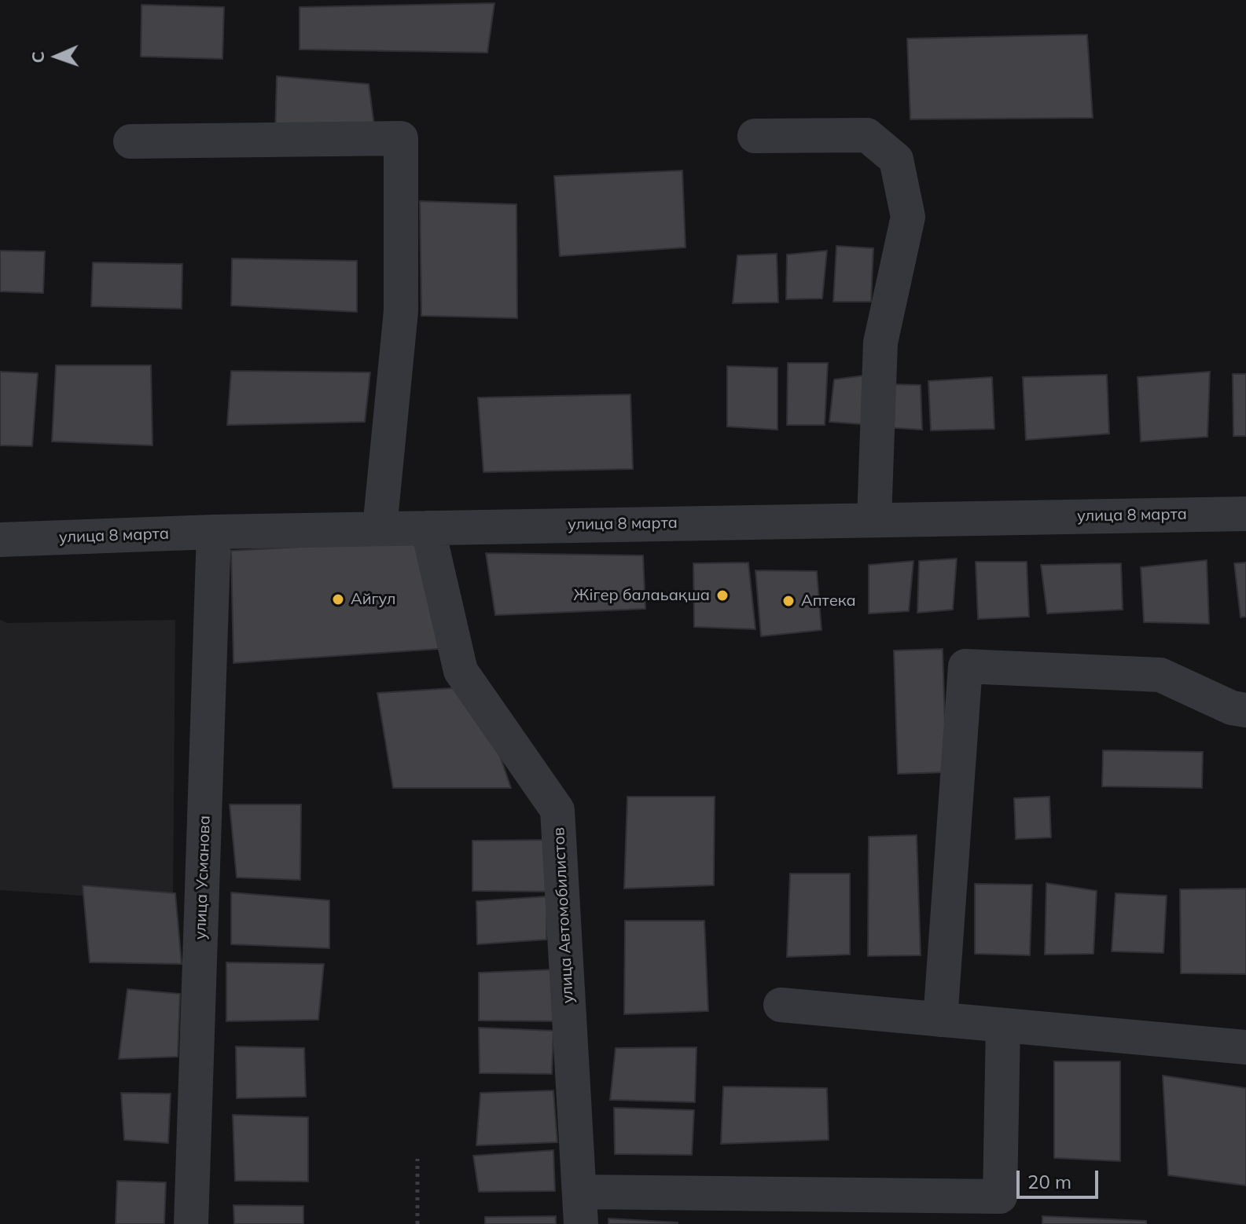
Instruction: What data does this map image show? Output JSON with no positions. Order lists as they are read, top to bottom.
{
  "streets": {
    "street": ["улица 8 марта", "улица Усманова", "улица Автомобилистов"]
  },
  "crossings": [
    ["улица 8 марта", "улица Усманова"],
    ["улица 8 марта", "улица Автомобилистов"]
  ],
  "places": ["Жігер балаьақша", "Айгул", "Аптека"],
  "scale_bar": "20 m",
  "north": "left"
}
